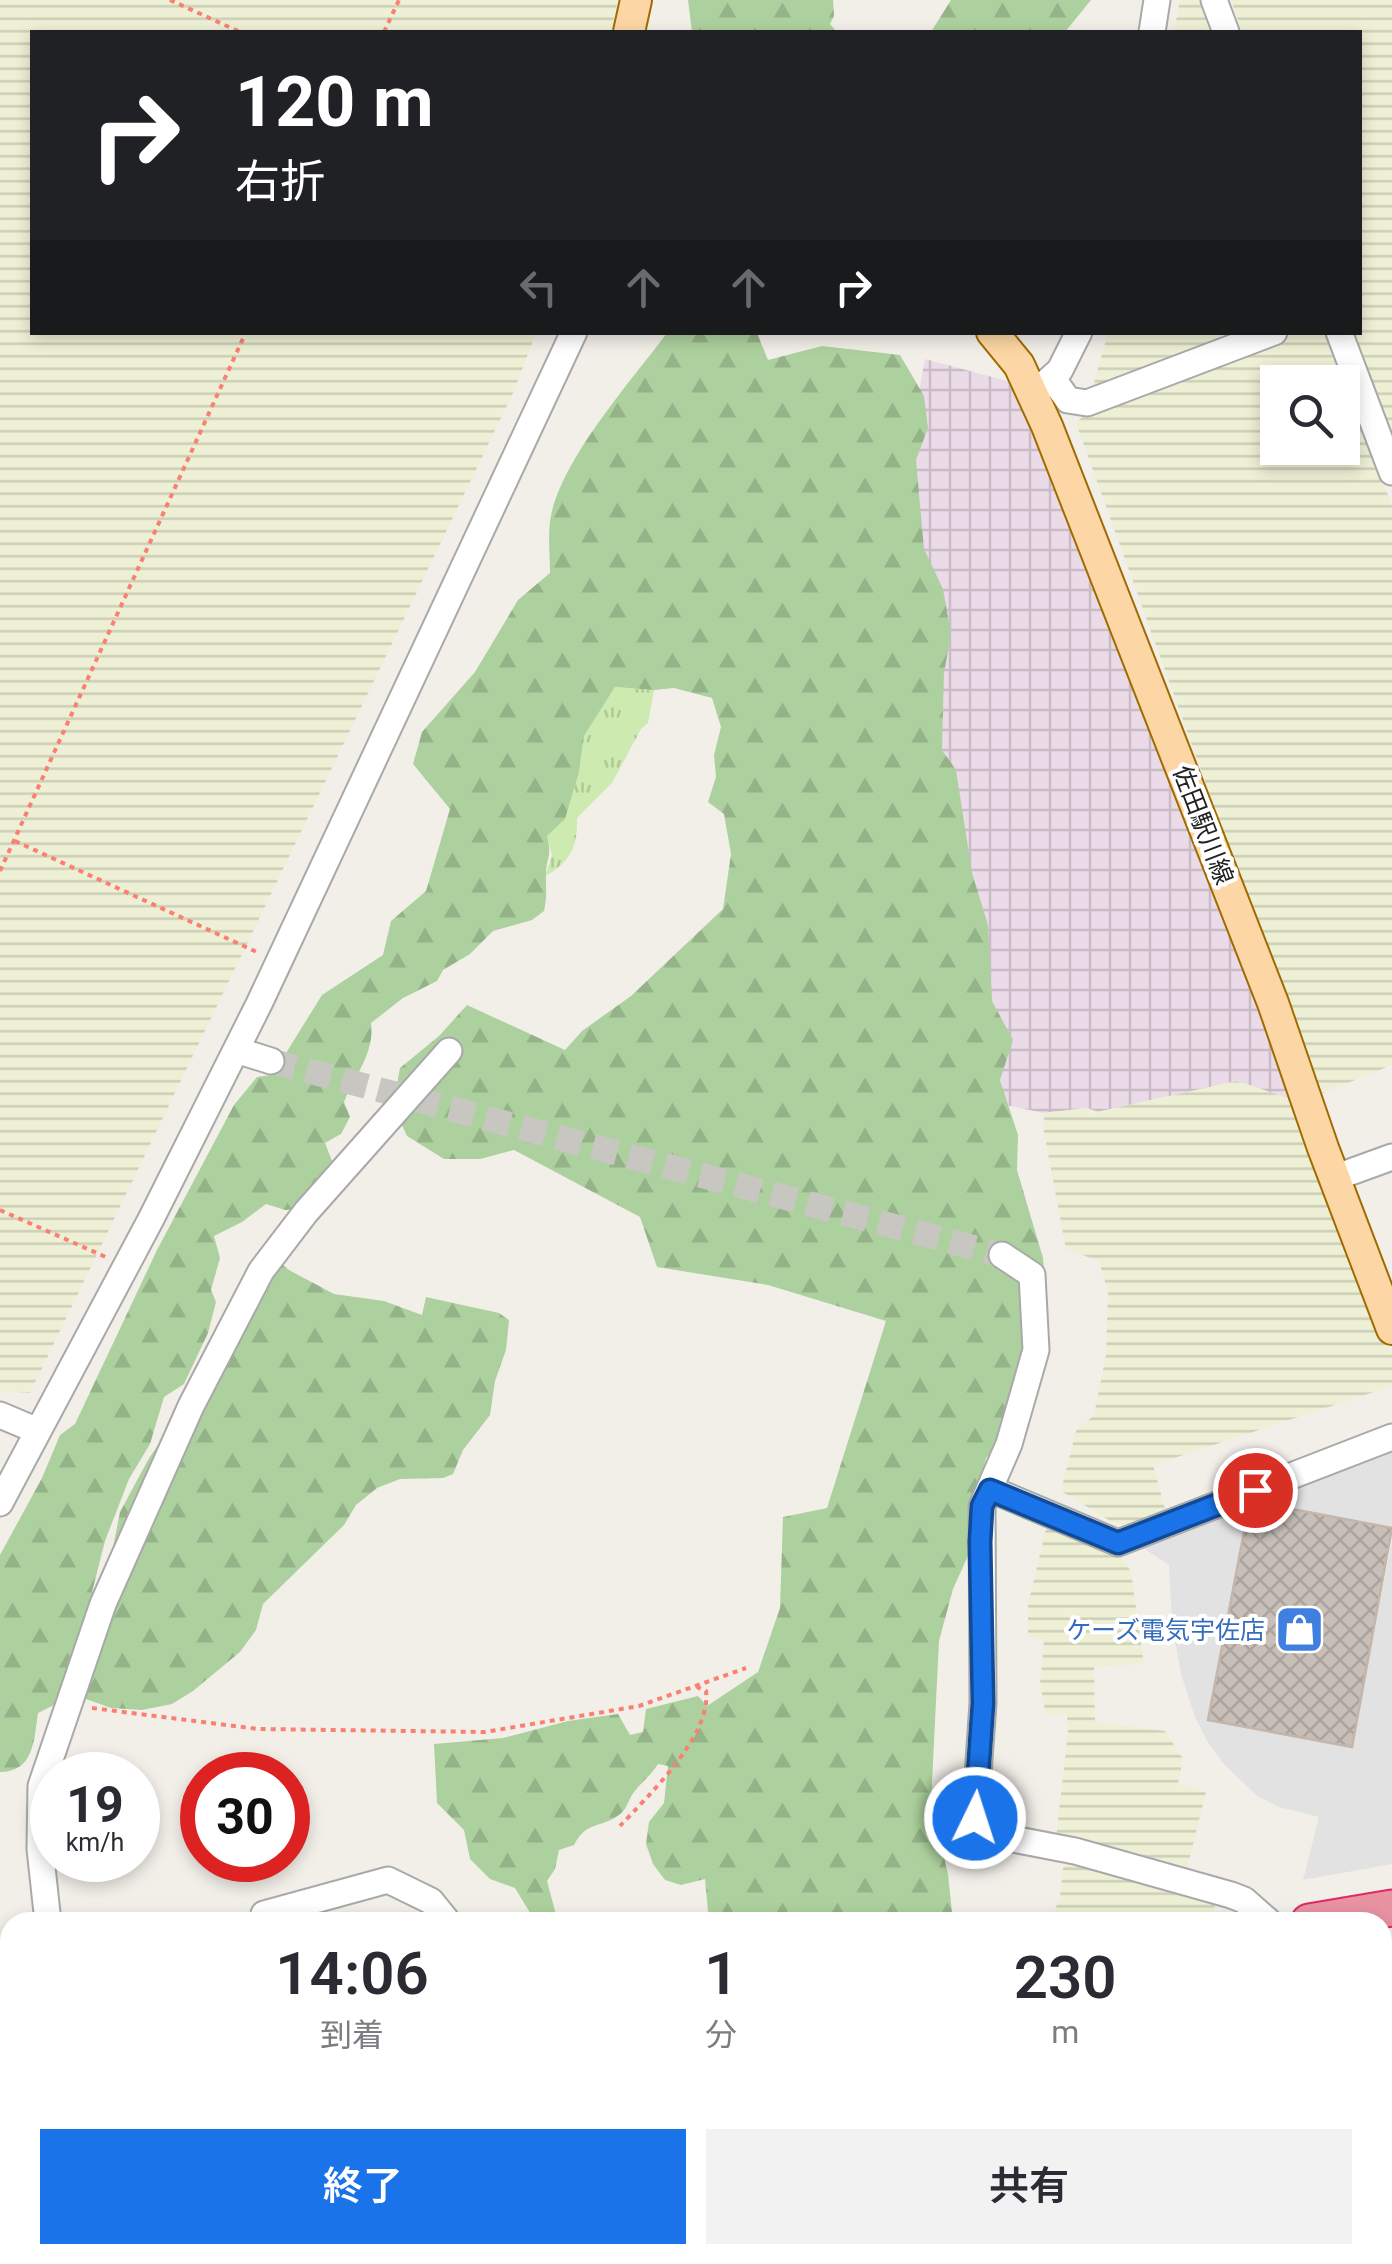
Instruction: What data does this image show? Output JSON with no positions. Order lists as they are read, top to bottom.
{
  "streets": {
    "main road": ["佐田駅川線"]
  },
  "places": {
    "shop": ["ケーズ電気宇佐店"]
  },
  "page": {
    "turn": ["120 m", "右折"],
    "speed": "19 km/h",
    "limit": "30",
    "eta": [
      "14:06",
      "到着",
      "1",
      "分",
      "230",
      "m"
    ],
    "buttons": ["終了", "共有"]
  }
}
